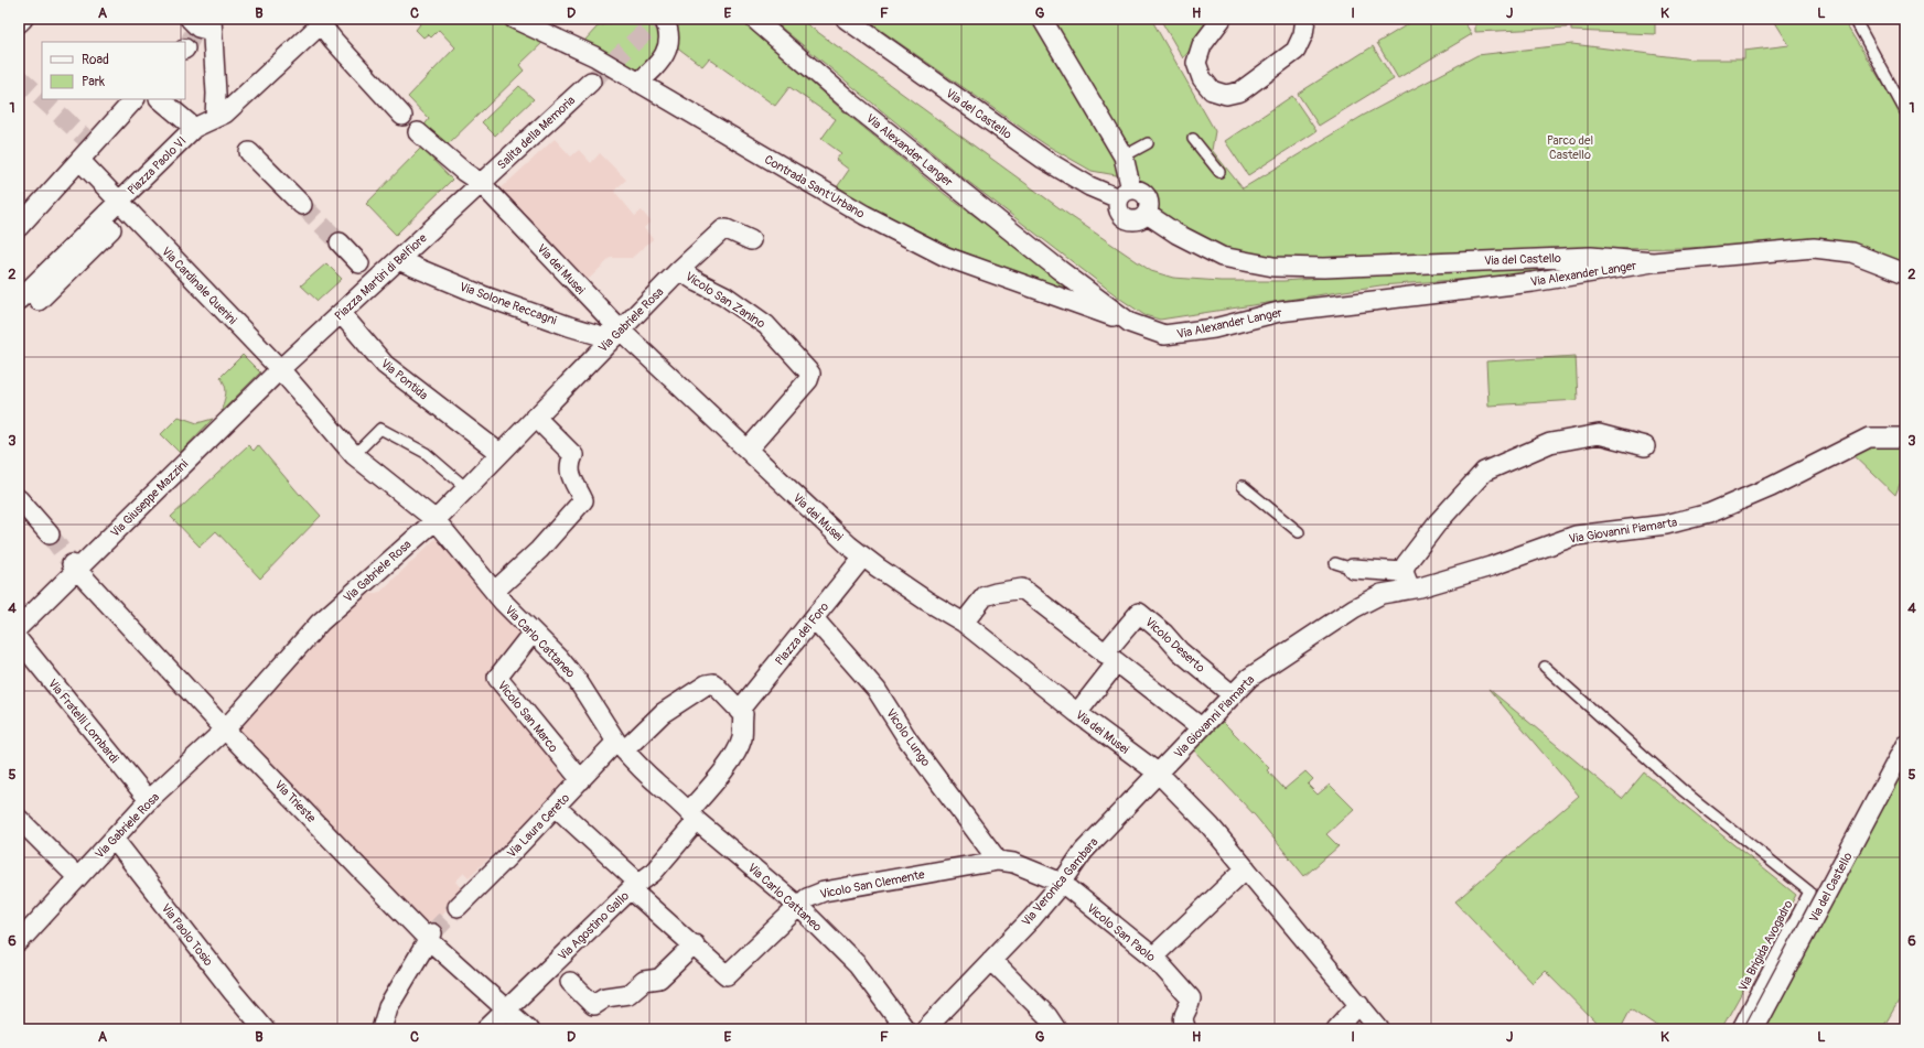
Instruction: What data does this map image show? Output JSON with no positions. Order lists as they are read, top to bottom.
{
  "streets": {
    "street": [
      "Via del Castello",
      "Salita della Memoria",
      "Via Alexander Langer",
      "Piazza Paolo VI",
      "Contrada Sant'Urbano",
      "Via dei Musei",
      "Piazza Martiri di Belfiore",
      "Via Cardinale Querini",
      "Vicolo San Zanino",
      "Via Solone Reccagni",
      "Via Gabriele Rosa",
      "Via Pontida",
      "Via Giuseppe Mazzini",
      "Via Giovanni Piamarta",
      "Piazza del Foro",
      "Via Carlo Cattaneo",
      "Vicolo Deserto",
      "Vicolo San Marco",
      "Via Fratelli Lombardi",
      "Vicolo Lungo",
      "Via Trieste",
      "Via Laura Cereto",
      "Via Veronica Gambara",
      "Vicolo San Clemente",
      "Via Agostino Gallo",
      "Vicolo San Paolo",
      "Via Paolo Tosio"
    ],
    "lane": ["Via Brigida Avogadro"]
  },
  "crossings": [
    ["Via del Castello", "Via Alexander Langer"],
    ["Salita della Memoria", "Via dei Musei"],
    ["Salita della Memoria", "Piazza Martiri di Belfiore"],
    ["Via Alexander Langer", "Contrada Sant'Urbano"],
    ["Piazza Paolo VI", "Via Cardinale Querini"],
    ["Via dei Musei", "Piazza Martiri di Belfiore"],
    ["Via dei Musei", "Vicolo San Zanino"],
    ["Via dei Musei", "Via Solone Reccagni"],
    ["Via dei Musei", "Via Gabriele Rosa"],
    ["Via dei Musei", "Via Giovanni Piamarta"],
    ["Via dei Musei", "Piazza del Foro"],
    ["Via dei Musei", "Via Veronica Gambara"],
    ["Piazza Martiri di Belfiore", "Via Cardinale Querini"],
    ["Piazza Martiri di Belfiore", "Via Solone Reccagni"],
    ["Piazza Martiri di Belfiore", "Via Pontida"],
    ["Piazza Martiri di Belfiore", "Via Giuseppe Mazzini"],
    ["Piazza Martiri di Belfiore", "Via Carlo Cattaneo"],
    ["Via Cardinale Querini", "Via Giuseppe Mazzini"],
    ["Via Cardinale Querini", "Via Carlo Cattaneo"],
    ["Vicolo San Zanino", "Via Gabriele Rosa"],
    ["Via Solone Reccagni", "Via Gabriele Rosa"],
    ["Via Gabriele Rosa", "Via Pontida"],
    ["Via Gabriele Rosa", "Via Carlo Cattaneo"],
    ["Via Gabriele Rosa", "Via Fratelli Lombardi"],
    ["Via Gabriele Rosa", "Via Trieste"],
    ["Via Gabriele Rosa", "Via Paolo Tosio"],
    ["Via Giuseppe Mazzini", "Via Carlo Cattaneo"],
    ["Via Giuseppe Mazzini", "Via Trieste"],
    ["Via Giovanni Piamarta", "Vicolo Deserto"],
    ["Via Giovanni Piamarta", "Via Veronica Gambara"],
    ["Piazza del Foro", "Vicolo Lungo"],
    ["Piazza del Foro", "Via Laura Cereto"],
    ["Piazza del Foro", "Via Agostino Gallo"],
    ["Via Carlo Cattaneo", "Vicolo San Marco"],
    ["Via Carlo Cattaneo", "Via Laura Cereto"],
    ["Via Carlo Cattaneo", "Vicolo San Clemente"],
    ["Via Carlo Cattaneo", "Via Agostino Gallo"],
    ["Vicolo San Marco", "Via Laura Cereto"],
    ["Vicolo Lungo", "Vicolo San Clemente"],
    ["Via Trieste", "Via Agostino Gallo"],
    ["Via Laura Cereto", "Vicolo San Clemente"],
    ["Via Laura Cereto", "Via Agostino Gallo"],
    ["Via Veronica Gambara", "Vicolo San Clemente"],
    ["Via Veronica Gambara", "Vicolo San Paolo"],
    ["Vicolo San Clemente", "Via Agostino Gallo"],
    ["Vicolo San Clemente", "Vicolo San Paolo"]
  ],
  "parks": ["Parco del Castello"],
  "legend": ["Road", "Park"],
  "grid": {
    "columns": [
      "A",
      "B",
      "C",
      "D",
      "E",
      "F",
      "G",
      "H",
      "I",
      "J",
      "K",
      "L"
    ],
    "rows": [
      "1",
      "2",
      "3",
      "4",
      "5",
      "6"
    ]
  }
}
